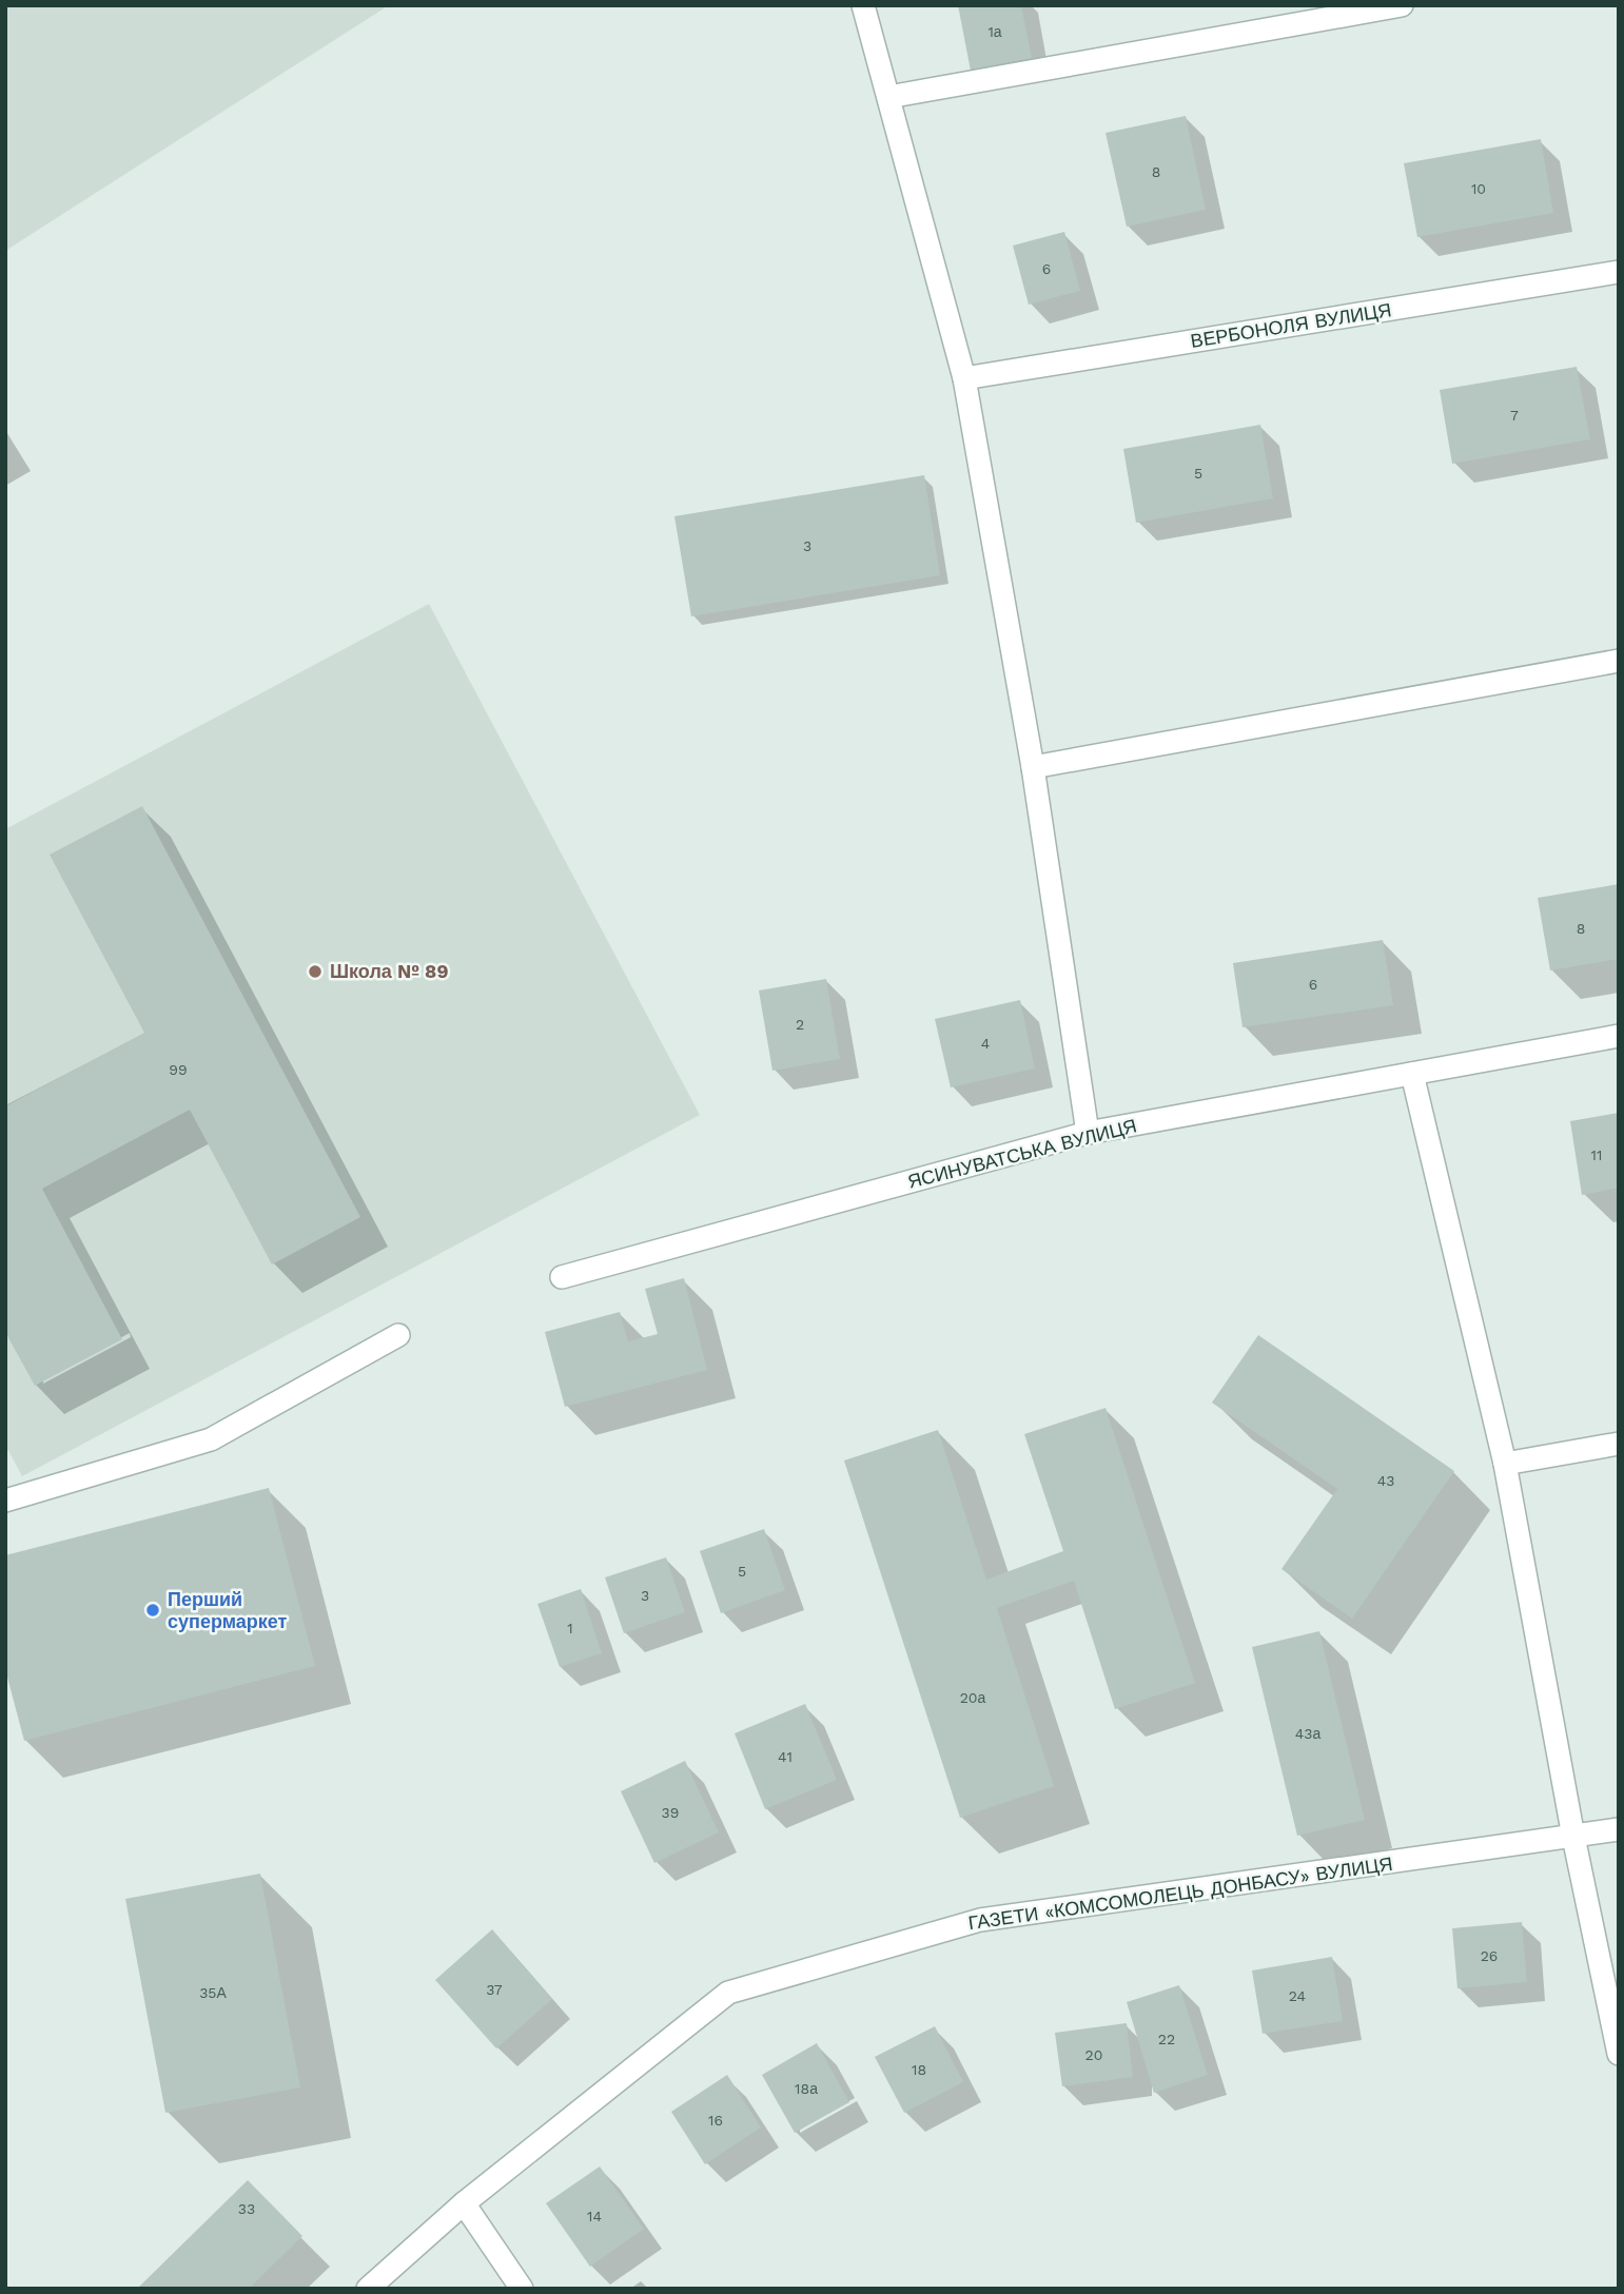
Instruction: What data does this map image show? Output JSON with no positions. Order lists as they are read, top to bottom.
{
  "streets": {
    "street": ["ВЕРБОНОЛЯ ВУЛИЦЯ", "ЯСИНУВАТСЬКА ВУЛИЦЯ", "ГАЗЕТИ «КОМСОМОЛЕЦЬ ДОНБАСУ» ВУЛИЦЯ"]
  },
  "places": ["Школа № 89", "Перший супермаркет"],
  "house_numbers": [
    "1а",
    "8",
    "10",
    "6",
    "7",
    "5",
    "3",
    "8",
    "6",
    "2",
    "4",
    "99",
    "11",
    "43",
    "5",
    "3",
    "1",
    "20а",
    "43а",
    "41",
    "39",
    "26",
    "37",
    "35А",
    "24",
    "22",
    "20",
    "18",
    "18а",
    "16",
    "33",
    "14"
  ]
}
